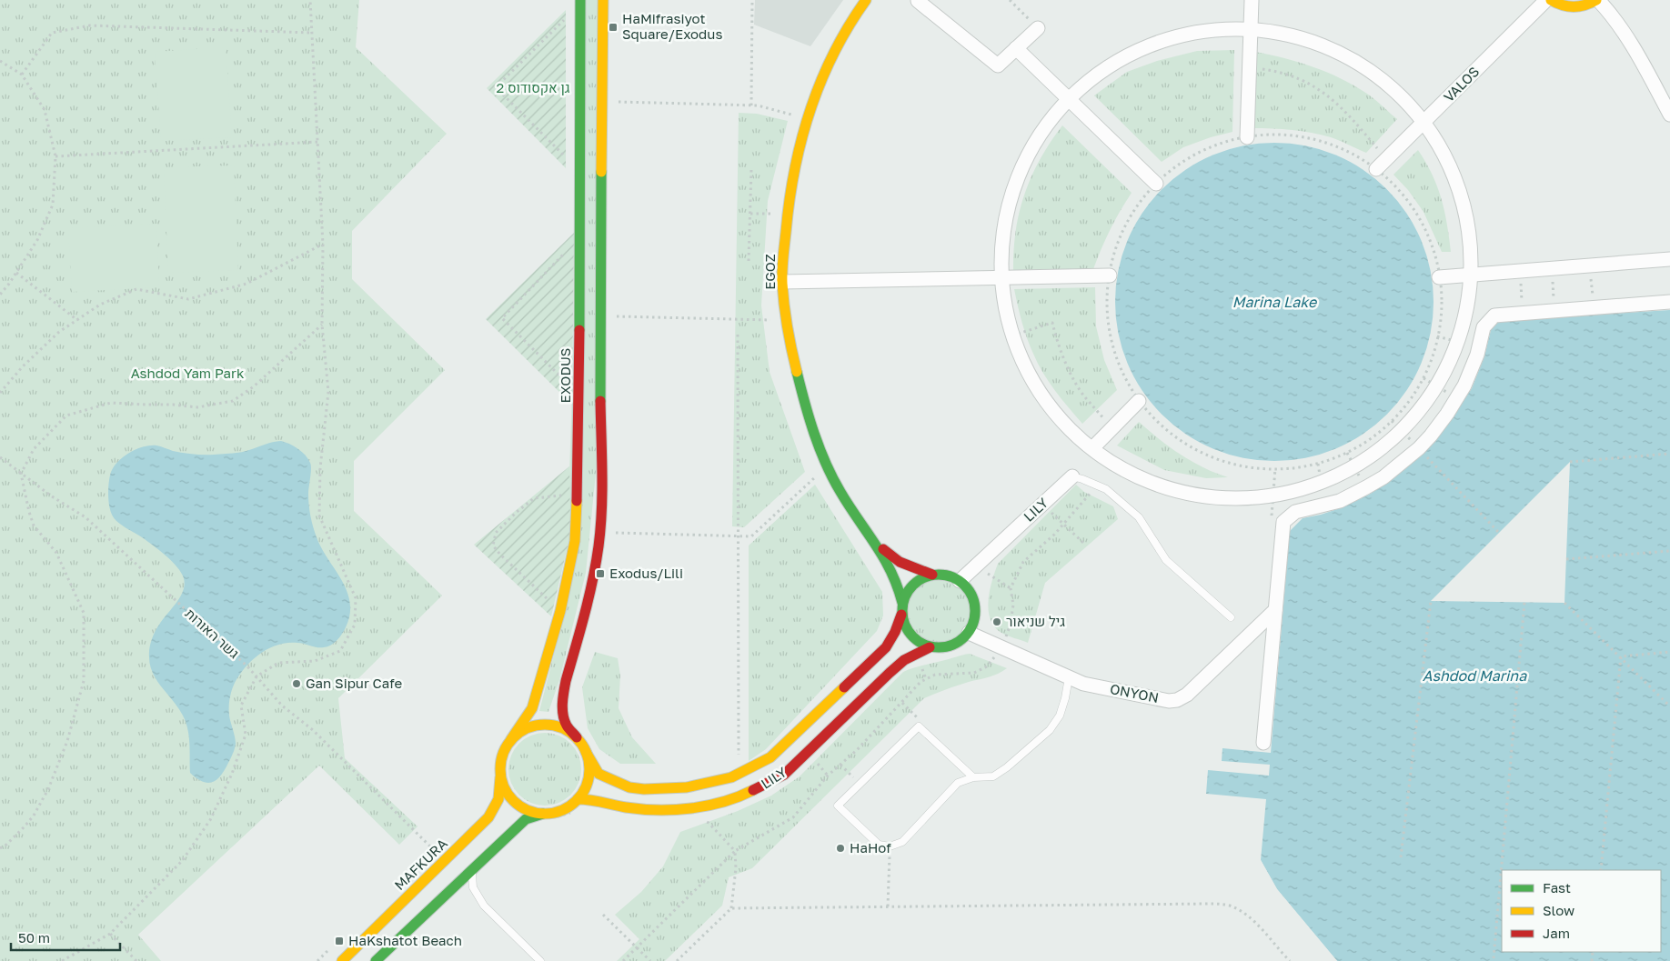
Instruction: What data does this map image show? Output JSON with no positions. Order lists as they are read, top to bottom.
{
  "streets": {
    "street": [
      "VALOS",
      "EGOZ",
      "EXODUS",
      "LILY",
      "ONYON",
      "MAFKURA"
    ],
    "path": ["גשר האורות"]
  },
  "crossings": [
    ["EGOZ", "LILY"],
    ["EGOZ", "ONYON"],
    ["EXODUS", "LILY"],
    ["EXODUS", "MAFKURA"],
    ["LILY", "ONYON"],
    ["LILY", "MAFKURA"],
    ["גשר האורות", "MAFKURA"]
  ],
  "water": ["Marina Lake", "Ashdod Marina"],
  "parks": ["גן אקסודוס 2", "Ashdod Yam Park"],
  "places": {
    "transit": ["HaMifrasiyot Square/Exodus", "Exodus/Lili", "HaKshatot Beach"],
    "other": ["גיל שניאור", "Gan Sipur Cafe", "HaHof"]
  },
  "legend": ["Fast", "Slow", "Jam"],
  "scale_bar": "50 m"
}
